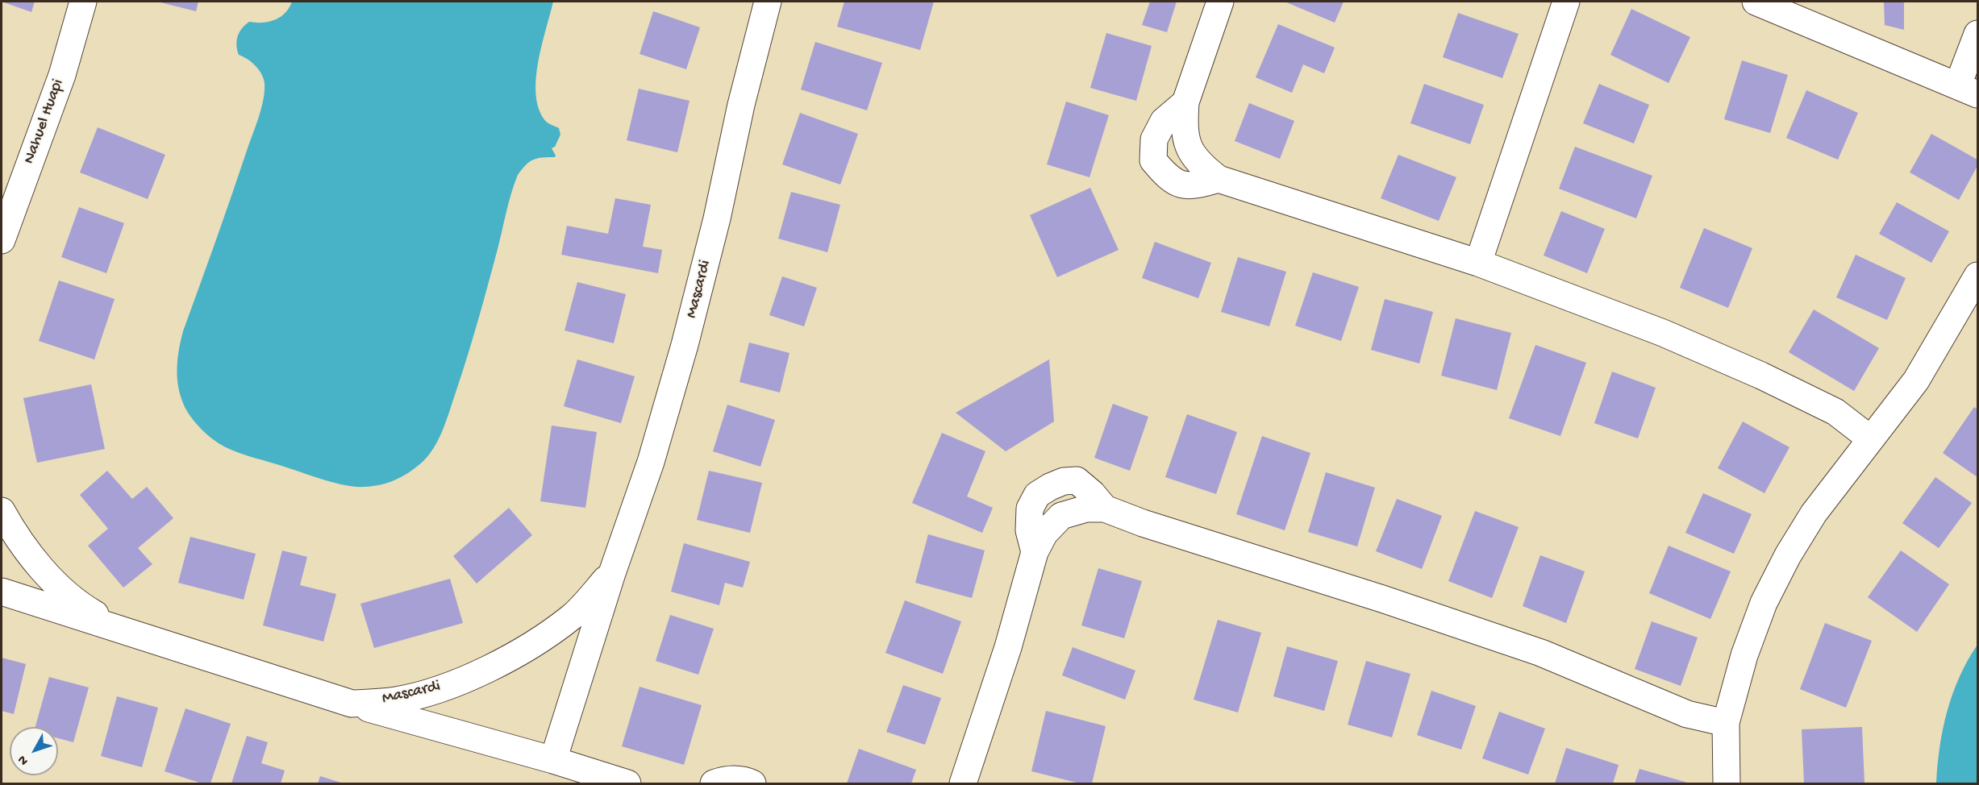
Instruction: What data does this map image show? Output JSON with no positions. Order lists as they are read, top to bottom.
{
  "streets": {
    "street": ["Nahuel Huapi", "Mascardi"]
  },
  "north": "bottom left"
}
